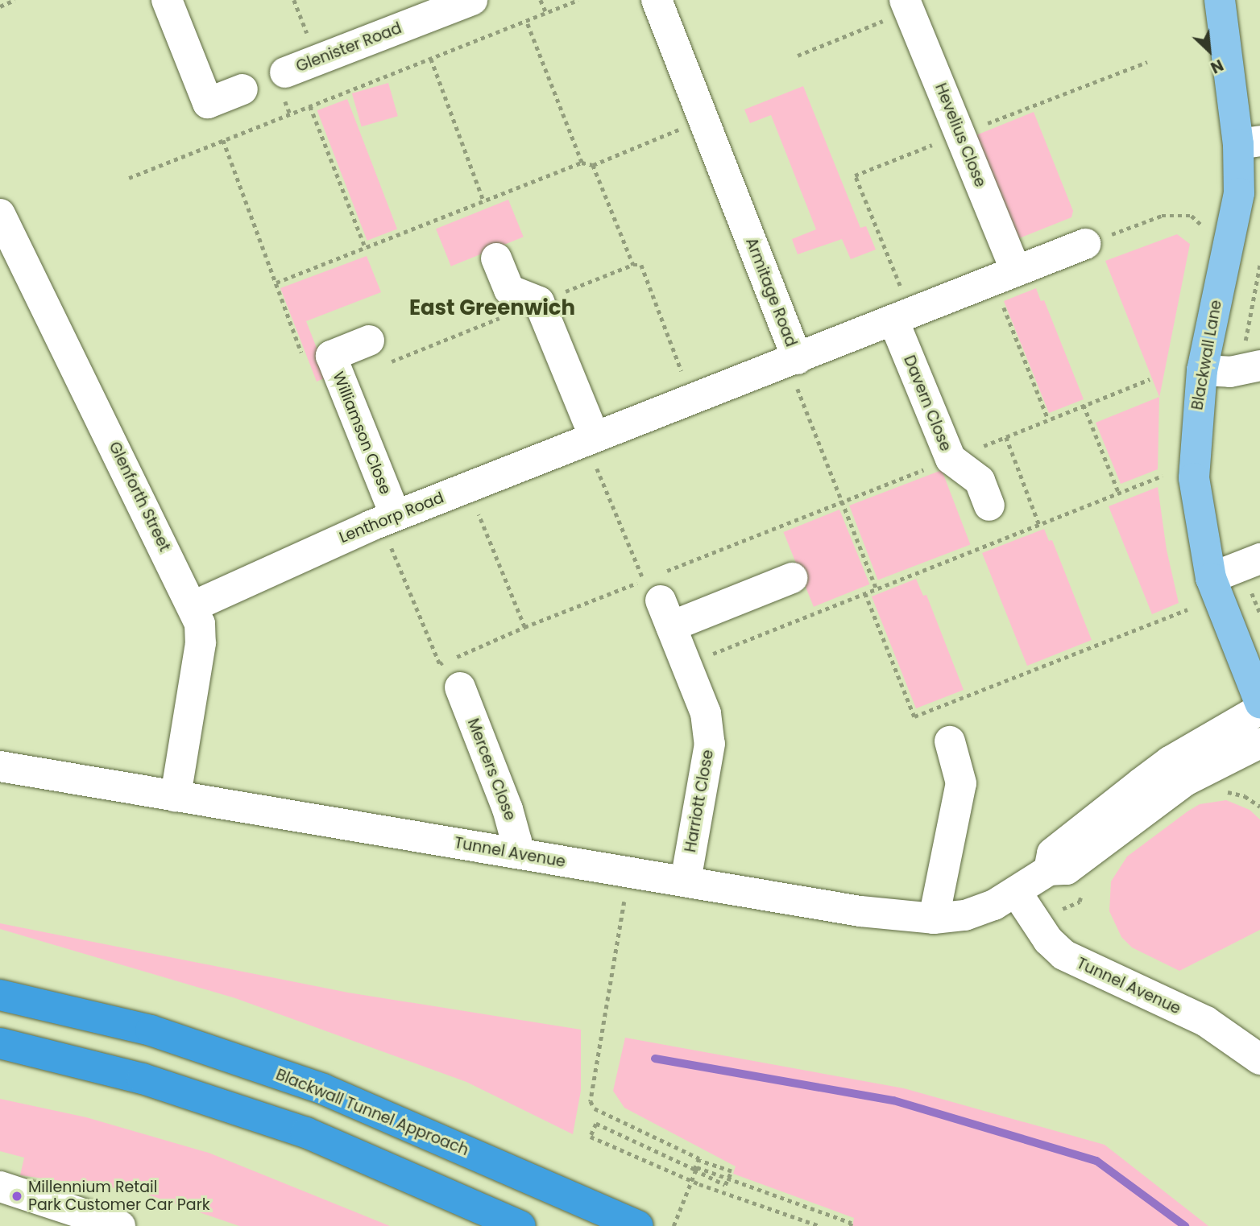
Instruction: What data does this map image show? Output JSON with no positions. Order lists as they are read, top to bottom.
{
  "streets": {
    "highway": ["Blackwall Tunnel Approach"],
    "main road": ["Blackwall Lane"],
    "street": [
      "Glenister Road",
      "Hevelius Close",
      "Armitage Road",
      "Davern Close",
      "Williamson Close",
      "Glenforth Street",
      "Lenthorp Road",
      "Mercers Close",
      "Harriott Close",
      "Tunnel Avenue"
    ]
  },
  "crossings": [
    ["Hevelius Close", "Armitage Road"],
    ["Armitage Road", "Davern Close"],
    ["Armitage Road", "Lenthorp Road"],
    ["Williamson Close", "Lenthorp Road"],
    ["Glenforth Street", "Lenthorp Road"],
    ["Glenforth Street", "Tunnel Avenue"],
    ["Mercers Close", "Tunnel Avenue"],
    ["Harriott Close", "Tunnel Avenue"]
  ],
  "districts": ["East Greenwich"],
  "places": ["Millennium Retail Park Customer Car Park"],
  "north": "bottom right"
}
